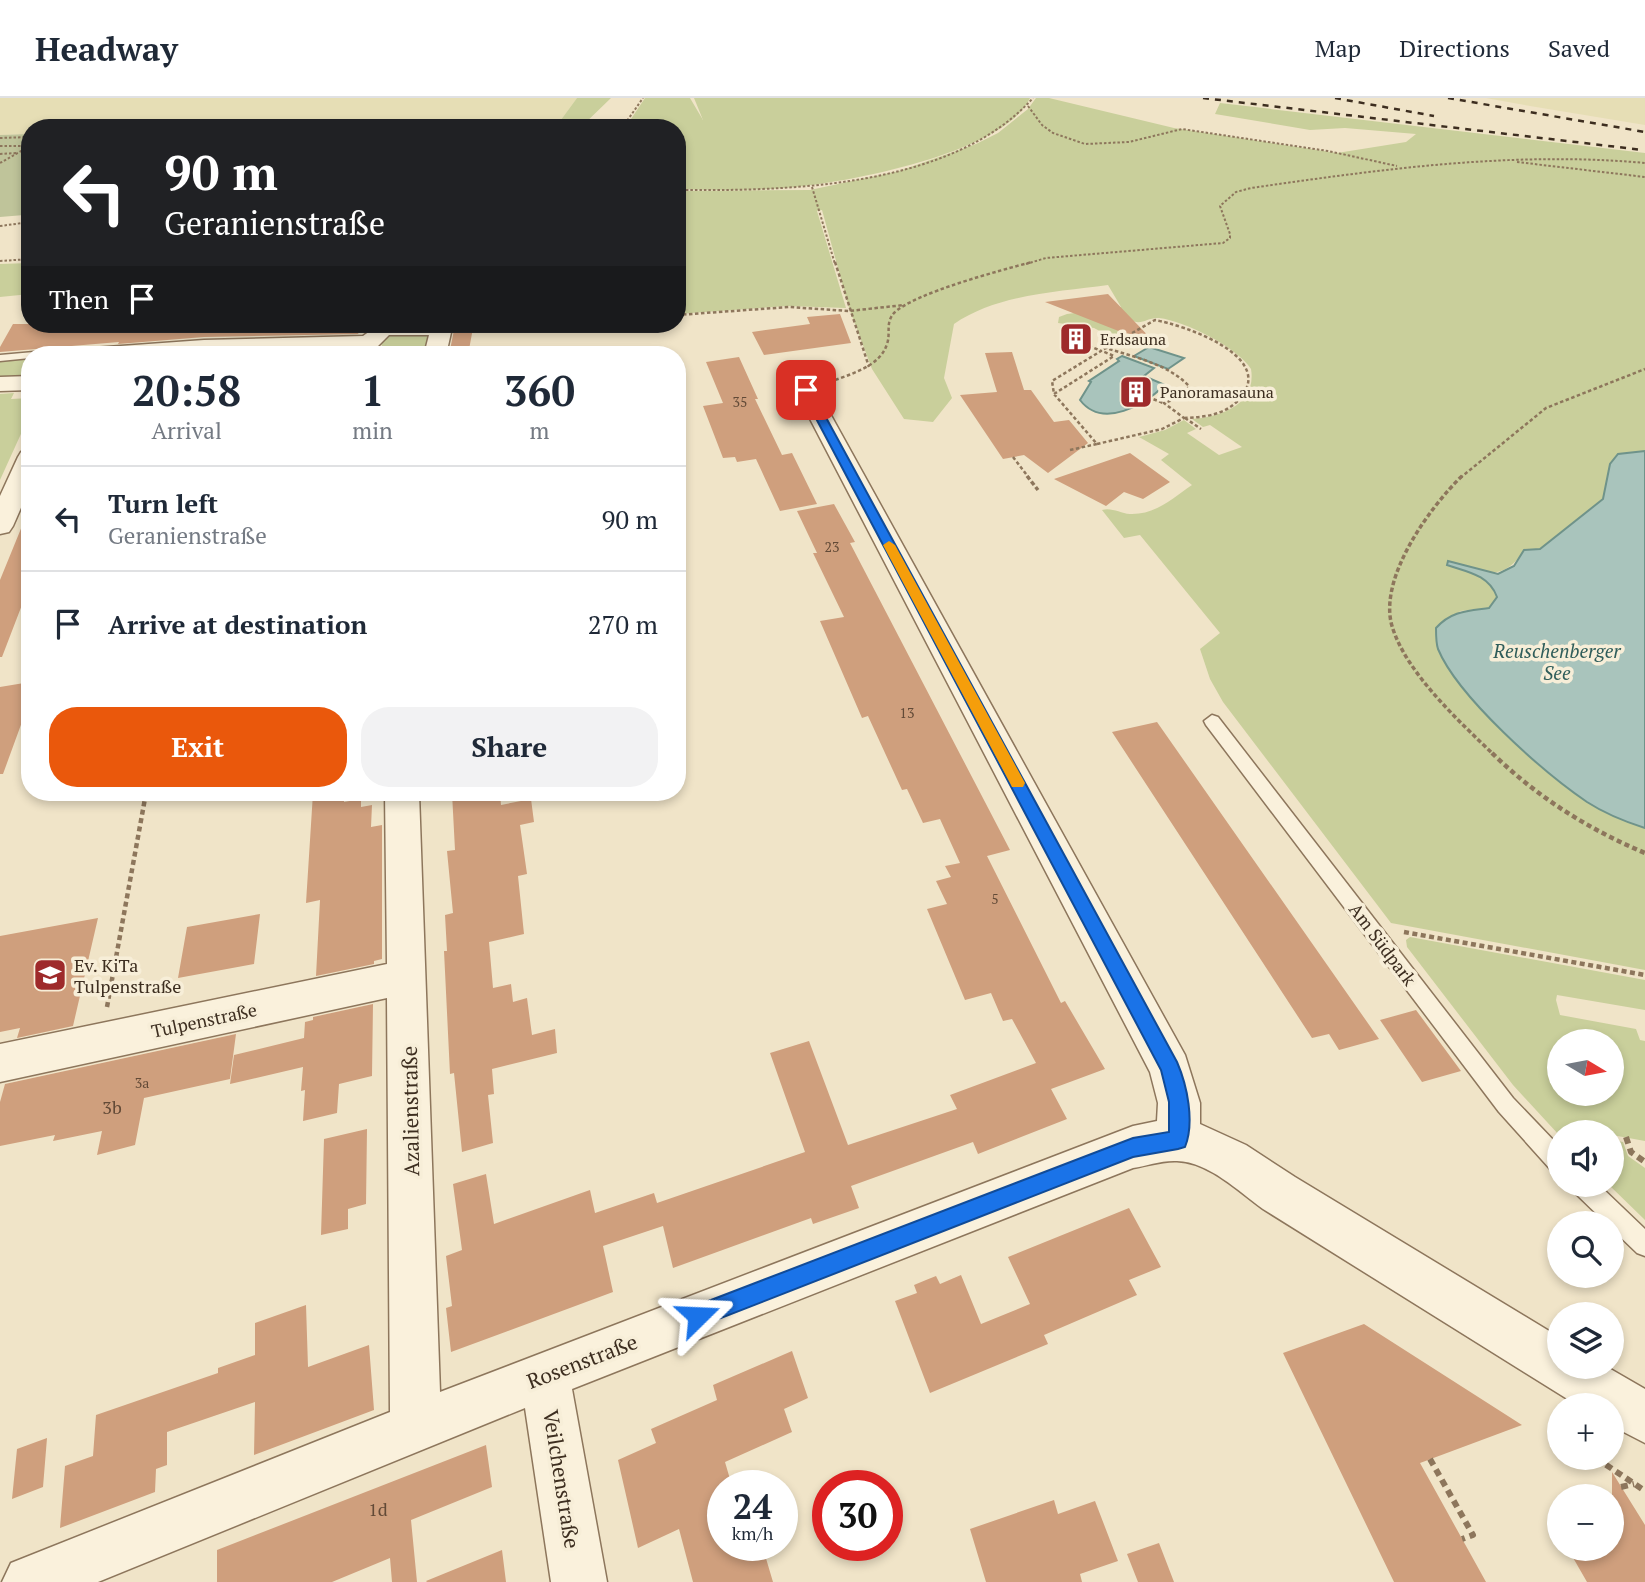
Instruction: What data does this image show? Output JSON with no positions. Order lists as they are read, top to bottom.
{
  "streets": {
    "street": [
      "Tulpenstraße",
      "Azalienstraße",
      "Rosenstraße",
      "Veilchenstraße"
    ],
    "lane": ["Am Südpark"]
  },
  "crossings": [
    ["Tulpenstraße", "Azalienstraße"],
    ["Azalienstraße", "Rosenstraße"],
    ["Rosenstraße", "Veilchenstraße"]
  ],
  "water": ["Reuschenberger See"],
  "places": {
    "building": ["Erdsauna", "Panoramasauna"],
    "school or university": ["Ev. KiTa Tulpenstraße"]
  },
  "house_numbers": [
    "35",
    "23",
    "13",
    "5",
    "3a",
    "3b",
    "1d"
  ],
  "north": "right",
  "page": {
    "header": "Headway",
    "nav": ["Map", "Directions", "Saved"],
    "turn": ["90 m", "Geranienstraße"],
    "then": "Then",
    "eta": [
      "20:58",
      "Arrival",
      "1",
      "min",
      "360",
      "m"
    ],
    "list": [
      {
        "name": "Turn left",
        "note": "Geranienstraße",
        "value": "90 m"
      },
      {
        "name": "Arrive at destination",
        "value": "270 m"
      }
    ],
    "buttons": ["Exit", "Share"],
    "map_buttons": ["+", "−"],
    "speed": "24 km/h",
    "limit": "30"
  }
}
